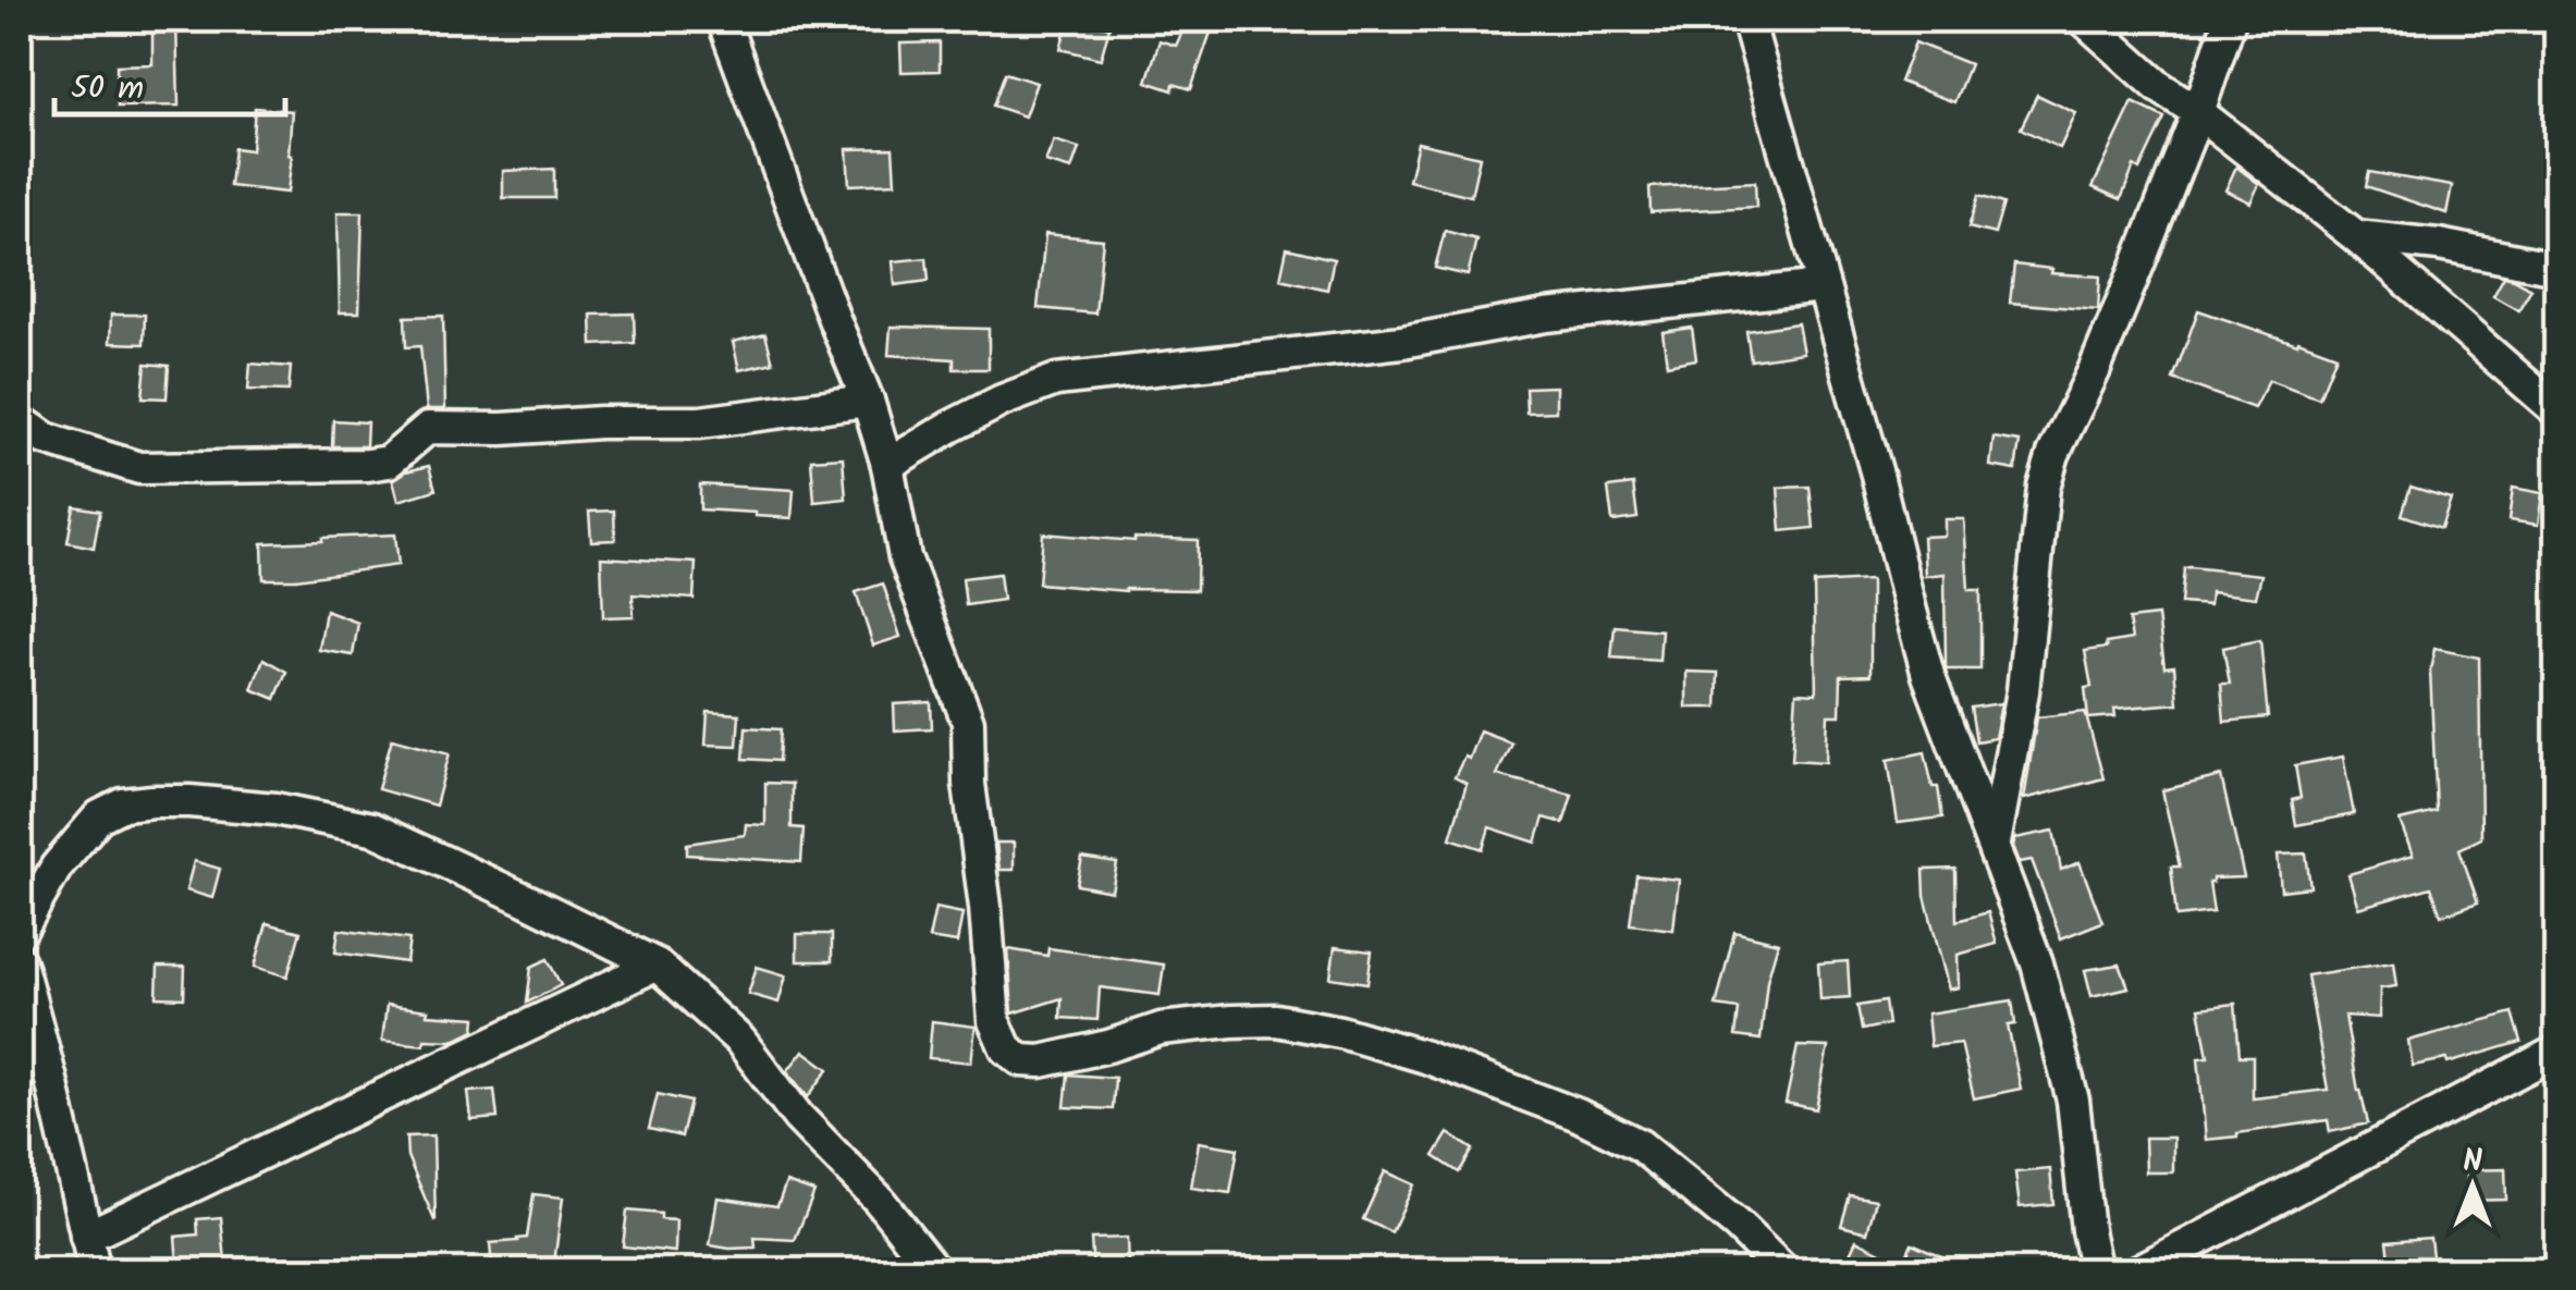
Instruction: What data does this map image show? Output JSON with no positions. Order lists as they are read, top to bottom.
{
  "scale_bar": "50 m",
  "north": "top"
}
